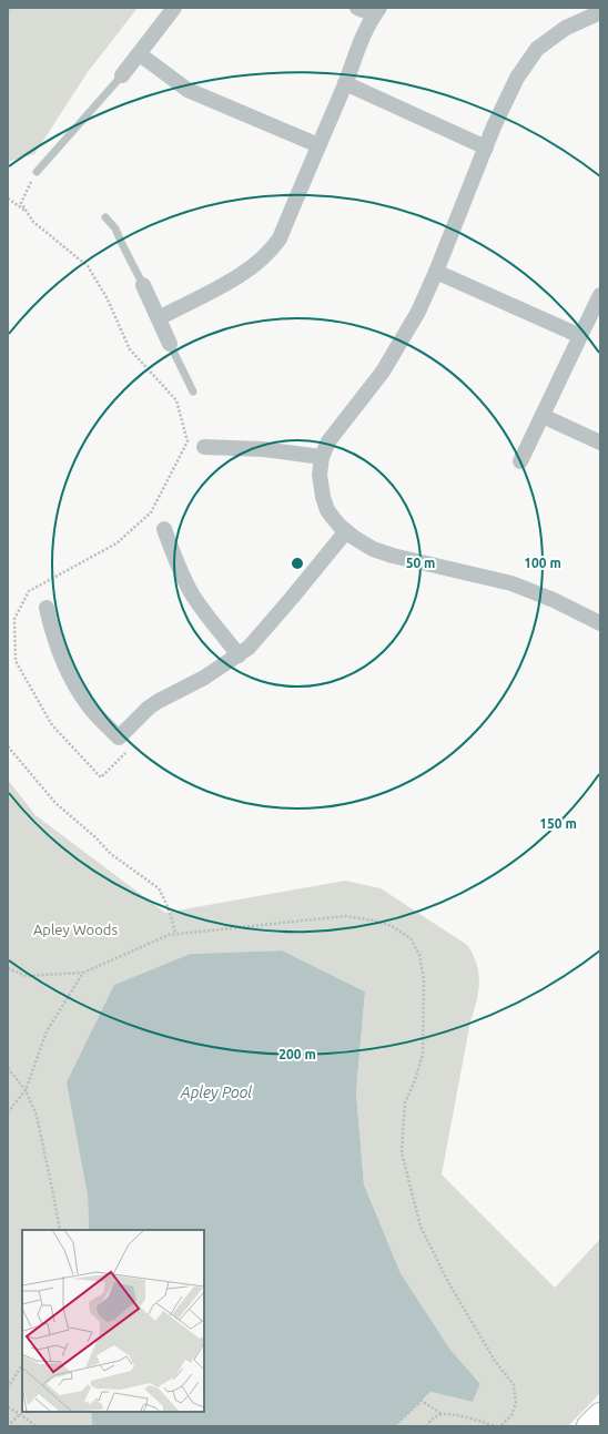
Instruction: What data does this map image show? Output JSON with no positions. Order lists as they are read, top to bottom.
{
  "water": ["Apley Pool"],
  "parks": ["Apley Woods"],
  "rings": [
    "50 m",
    "100 m",
    "150 m",
    "200 m"
  ]
}
